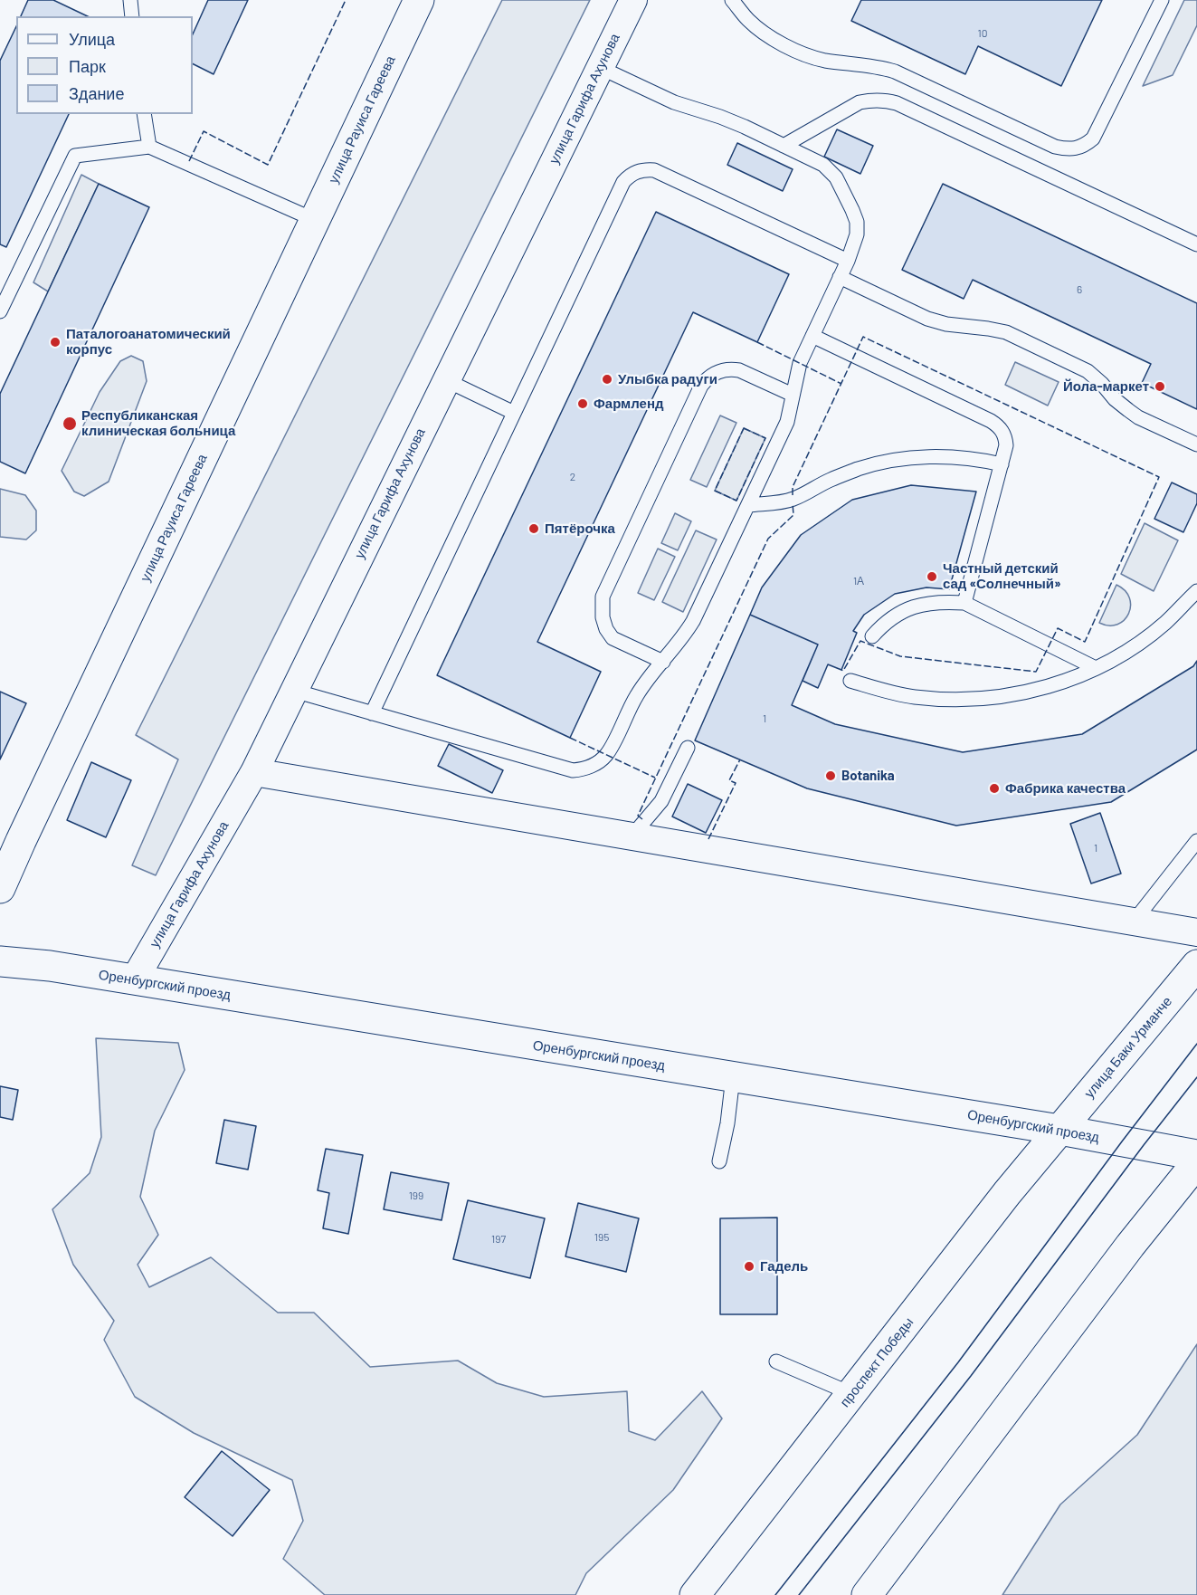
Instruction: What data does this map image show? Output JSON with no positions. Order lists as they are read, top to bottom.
{
  "streets": {
    "main road": [
      "улица Рауиса Гареева",
      "Оренбургский проезд",
      "улица Баки Урманче",
      "проспект Победы"
    ],
    "street": ["улица Гарифа Ахунова"]
  },
  "crossings": [
    ["улица Гарифа Ахунова", "Оренбургский проезд"],
    ["Оренбургский проезд", "улица Баки Урманче"],
    ["Оренбургский проезд", "проспект Победы"],
    ["улица Баки Урманче", "проспект Победы"]
  ],
  "places": [
    "Паталогоанатомический корпус",
    "Улыбка радуги",
    "Йола-маркет",
    "Фармленд",
    "Республиканская клиническая больница",
    "Пятёрочка",
    "Частный детский сад «Солнечный»",
    "Botanika",
    "Фабрика качества",
    "Гадель"
  ],
  "house_numbers": [
    "10",
    "6",
    "2",
    "1А",
    "1",
    "1",
    "199",
    "195",
    "197"
  ],
  "legend": ["Улица", "Парк", "Здание"]
}
